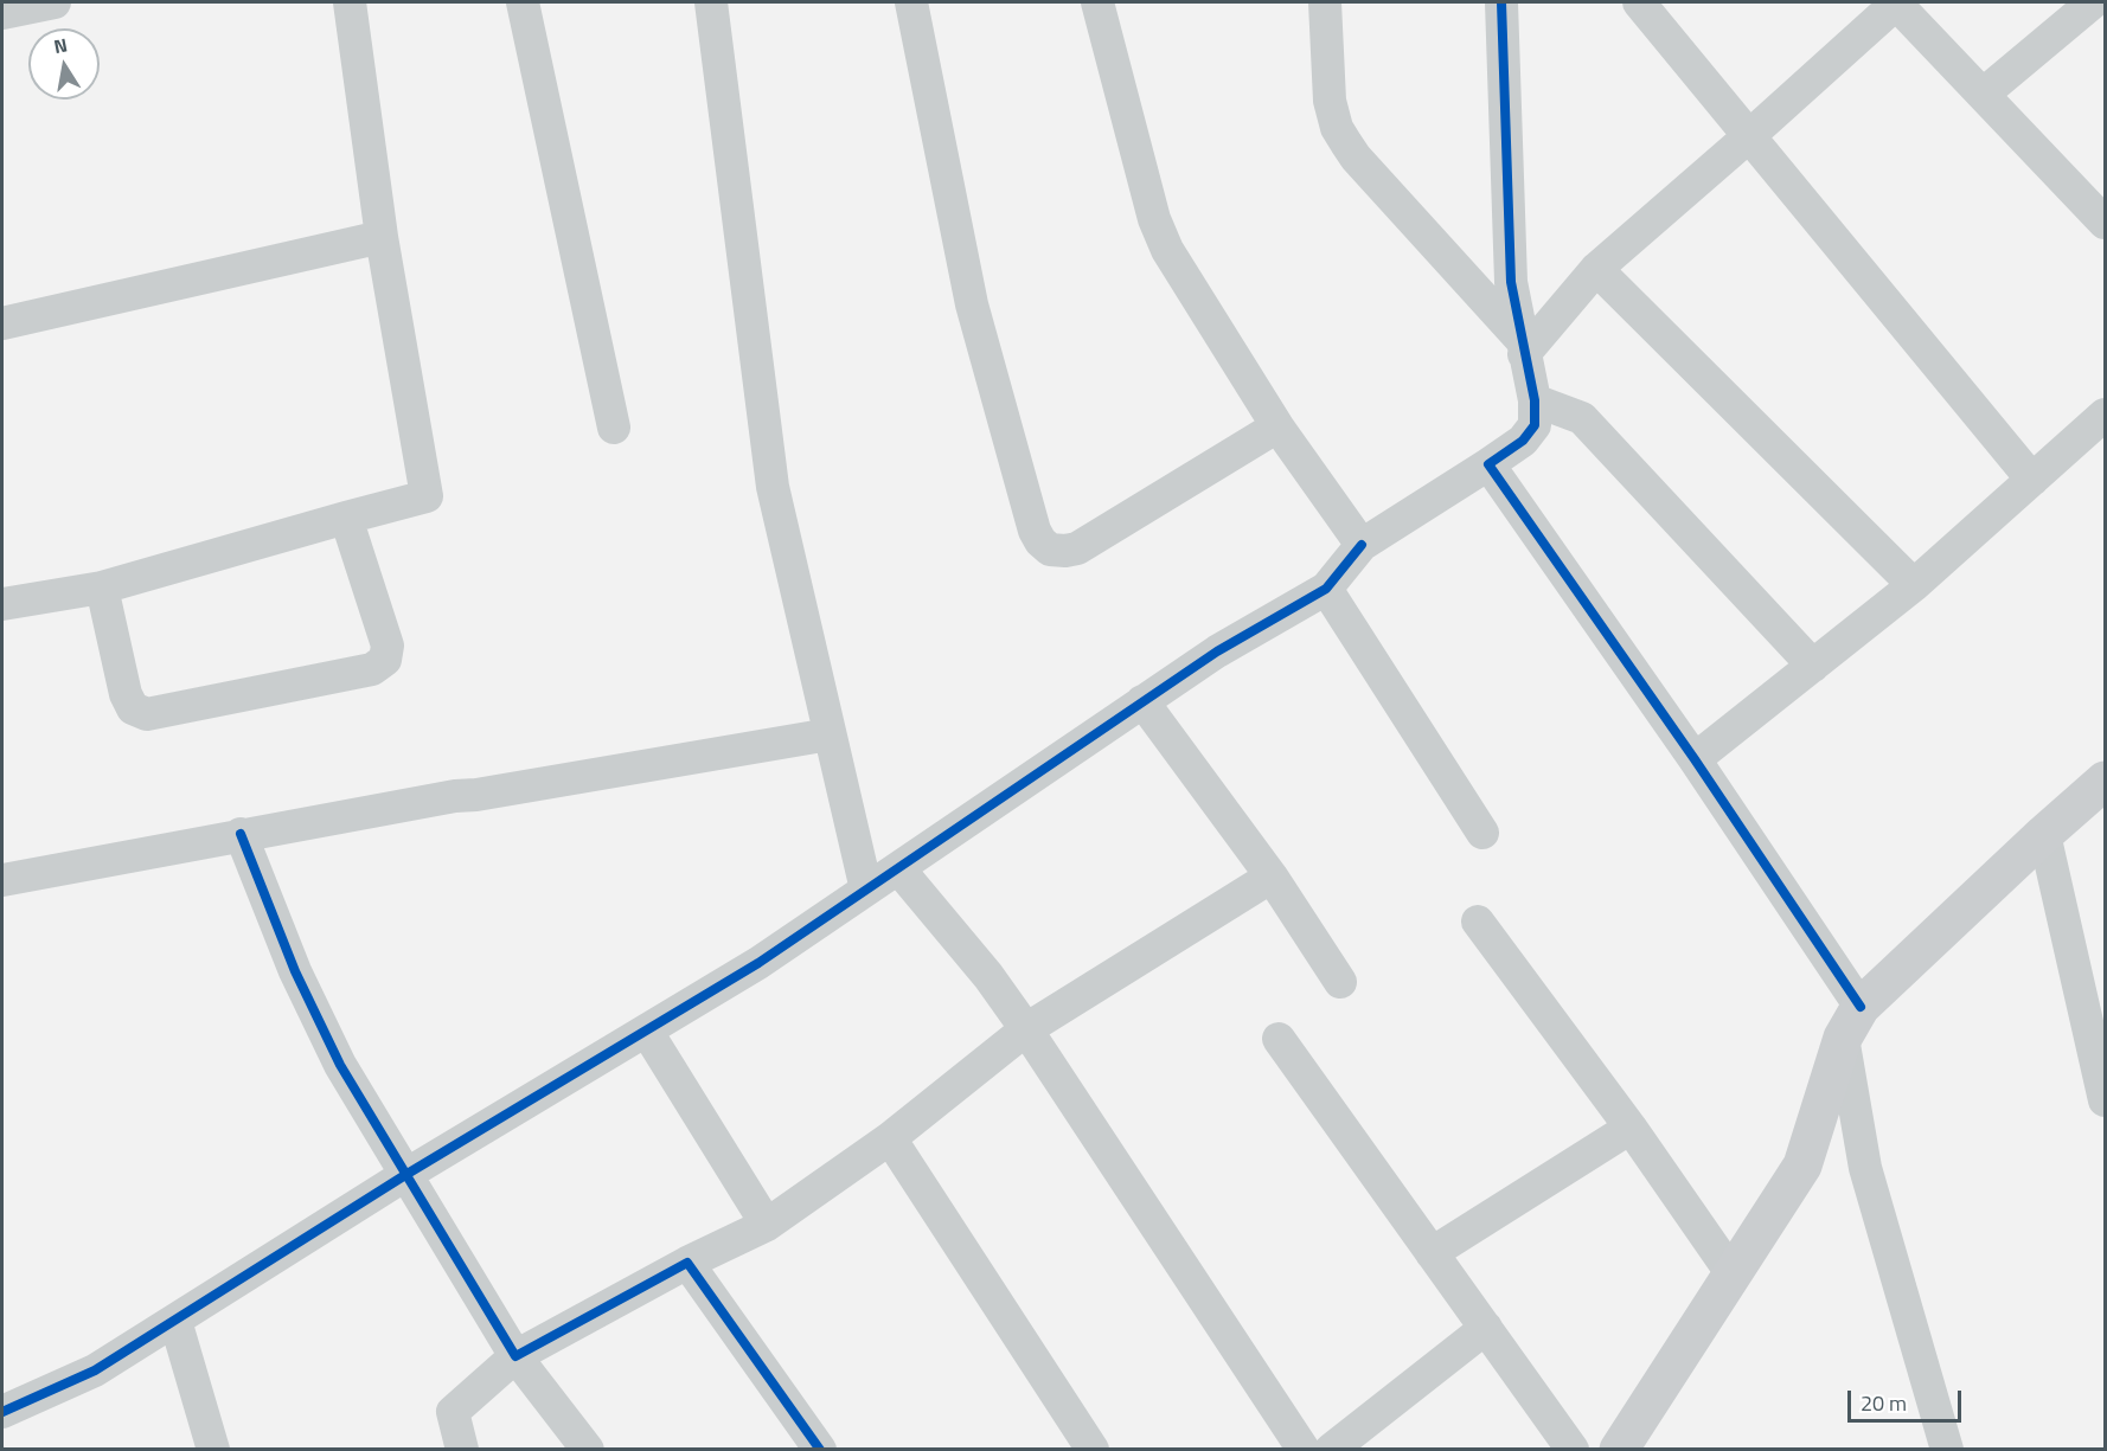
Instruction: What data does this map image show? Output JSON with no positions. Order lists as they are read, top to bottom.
{
  "scale_bar": "20 m",
  "north": "top"
}
